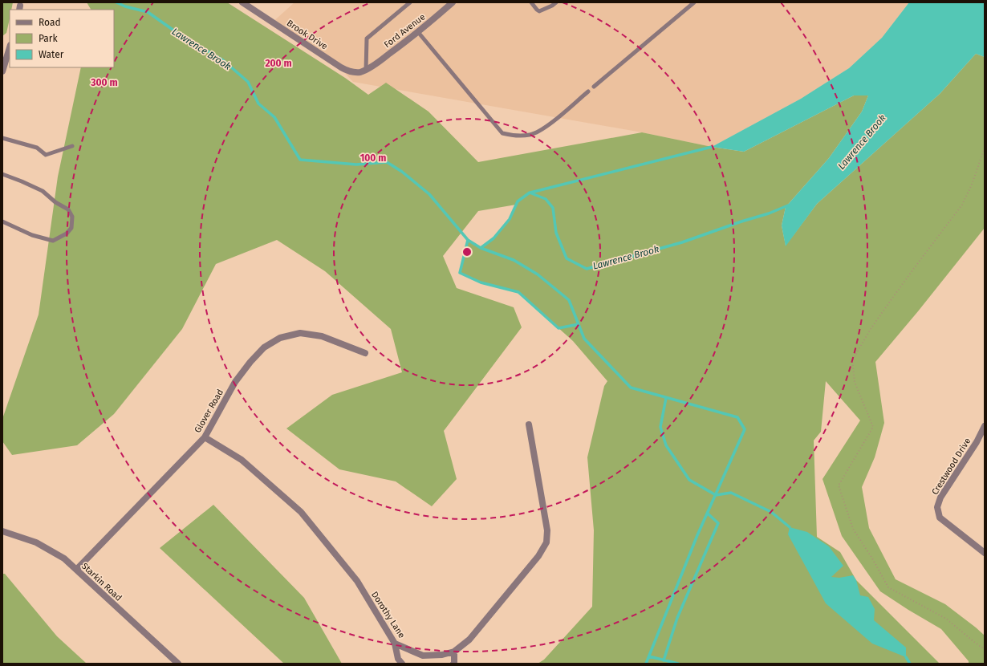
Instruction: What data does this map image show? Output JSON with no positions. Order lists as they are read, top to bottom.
{
  "streets": {
    "street": [
      "Ford Avenue",
      "Brook Drive",
      "Glover Road",
      "Crestwood Drive",
      "Starkin Road",
      "Dorothy Lane"
    ]
  },
  "crossings": [
    ["Ford Avenue", "Brook Drive"],
    ["Glover Road", "Starkin Road"],
    ["Glover Road", "Dorothy Lane"]
  ],
  "water": ["Lawrence Brook"],
  "legend": ["Road", "Park", "Water"],
  "rings": ["200 m", "300 m", "100 m"]
}
